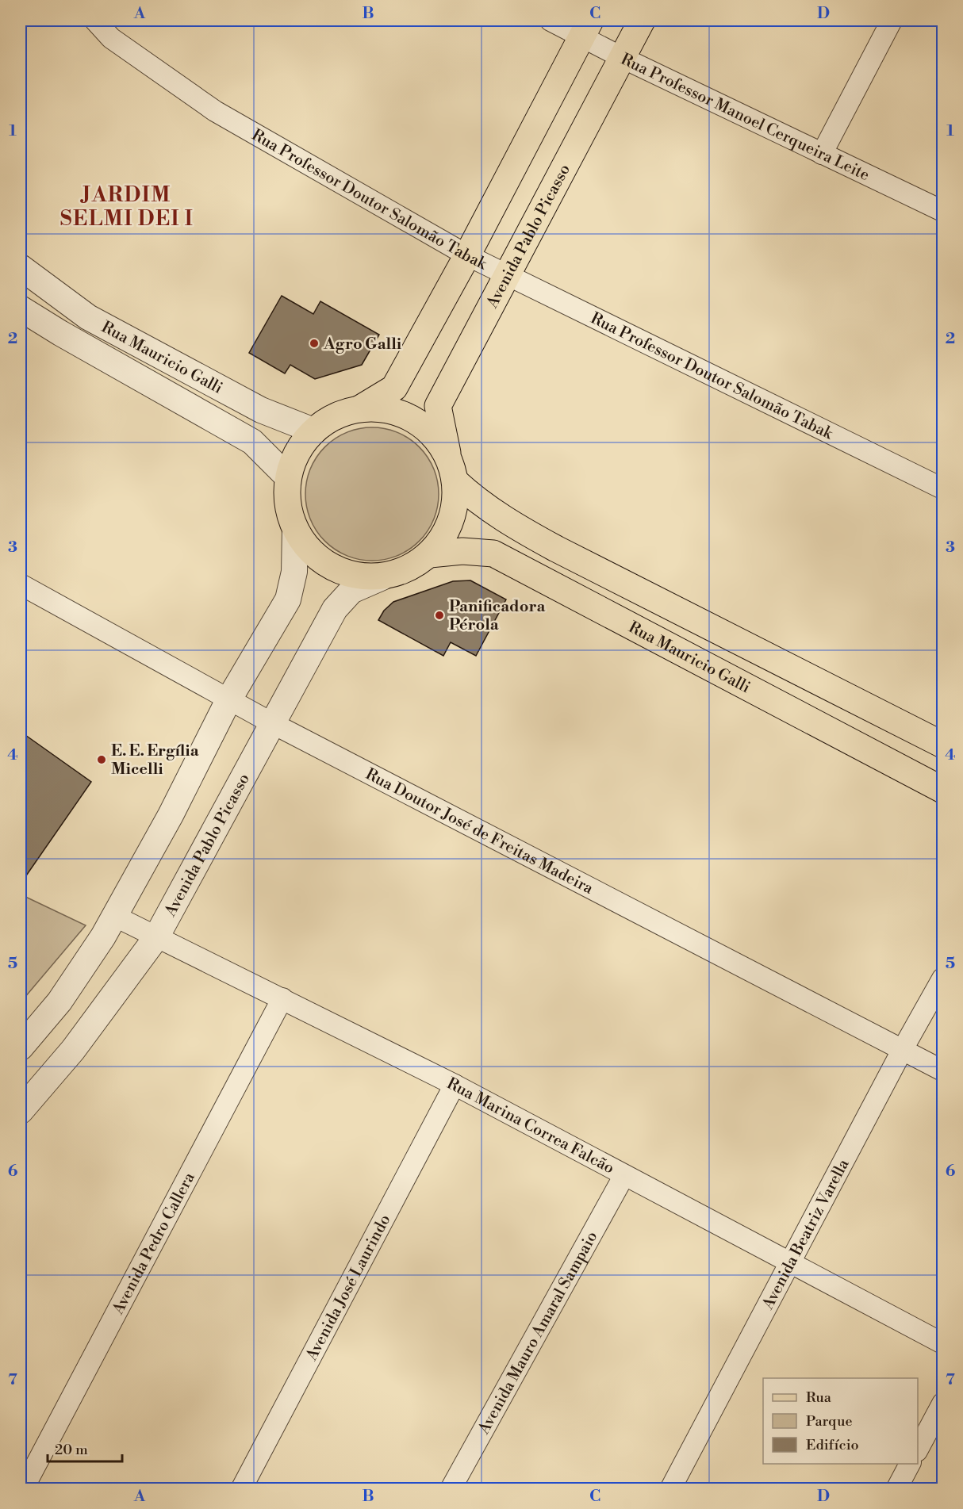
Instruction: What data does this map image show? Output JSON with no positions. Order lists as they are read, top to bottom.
{
  "streets": {
    "main road": ["Avenida Pablo Picasso", "Rua Mauricio Galli"],
    "street": [
      "Rua Professor Manoel Cerqueira Leite",
      "Rua Professor Doutor Salomão Tabak",
      "Rua Doutor José de Freitas Madeira",
      "Rua Marina Correa Falcão",
      "Avenida Beatriz Varella",
      "Avenida Pedro Callera",
      "Avenida José Laurindo",
      "Avenida Mauro Amaral Sampaio"
    ]
  },
  "crossings": [
    ["Rua Professor Manoel Cerqueira Leite", "Avenida Pablo Picasso"],
    ["Rua Professor Doutor Salomão Tabak", "Avenida Pablo Picasso"],
    ["Avenida Pablo Picasso", "Rua Mauricio Galli"],
    ["Avenida Pablo Picasso", "Rua Doutor José de Freitas Madeira"],
    ["Avenida Pablo Picasso", "Rua Marina Correa Falcão"],
    ["Rua Doutor José de Freitas Madeira", "Avenida Beatriz Varella"],
    ["Rua Marina Correa Falcão", "Avenida Beatriz Varella"],
    ["Rua Marina Correa Falcão", "Avenida Pedro Callera"],
    ["Rua Marina Correa Falcão", "Avenida José Laurindo"],
    ["Rua Marina Correa Falcão", "Avenida Mauro Amaral Sampaio"]
  ],
  "districts": ["JARDIM SELMI DEI I"],
  "places": ["Agro Galli", "Panificadora Pérola", "E. E. Ergília Micelli"],
  "legend": ["Rua", "Parque", "Edifício"],
  "scale_bar": "20 m",
  "grid": {
    "columns": [
      "A",
      "B",
      "C",
      "D"
    ],
    "rows": [
      "1",
      "2",
      "3",
      "4",
      "5",
      "6",
      "7"
    ]
  }
}
